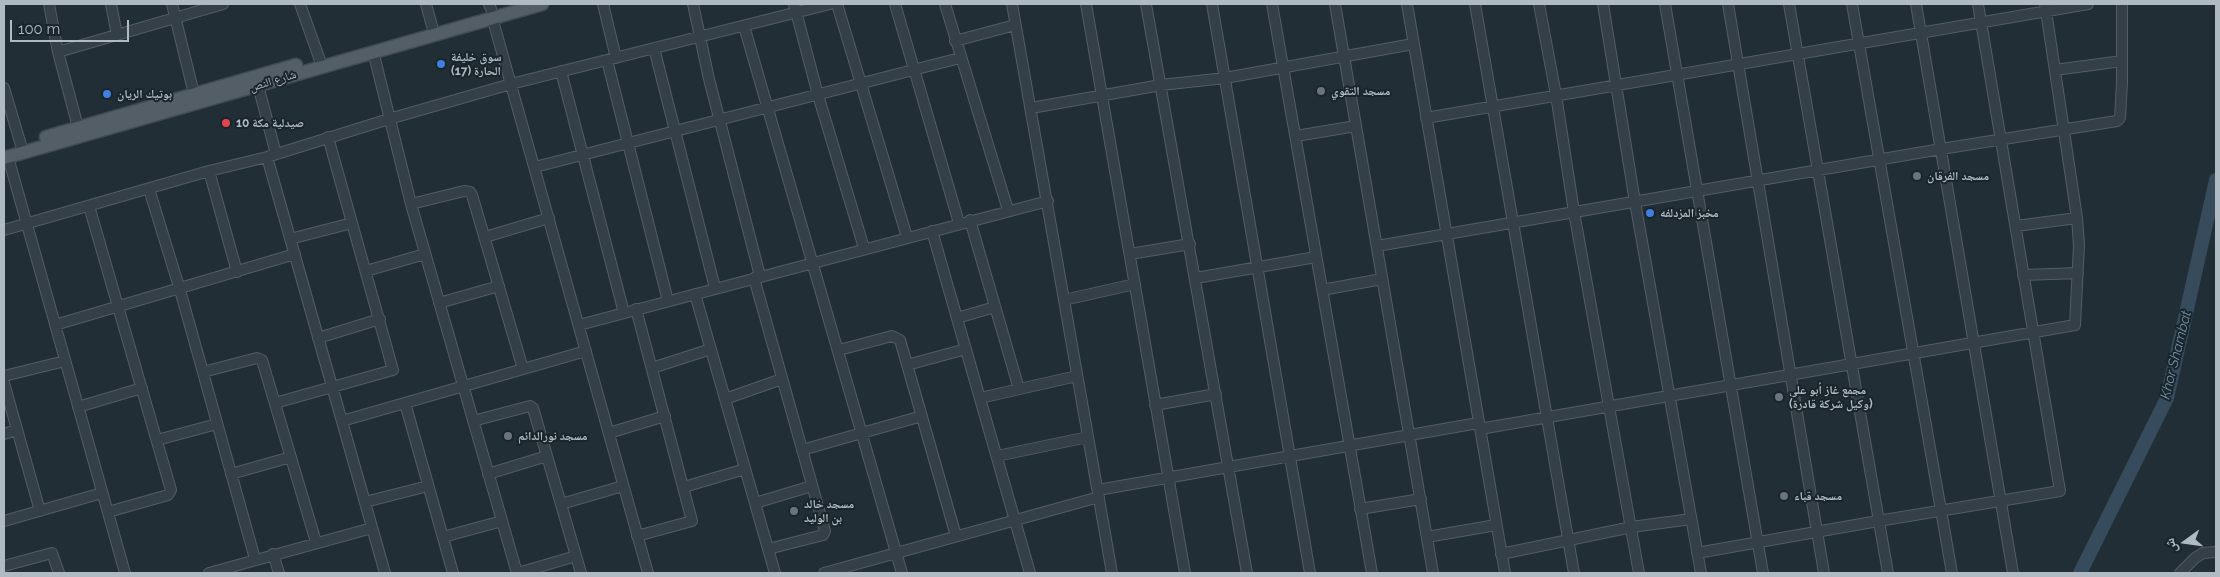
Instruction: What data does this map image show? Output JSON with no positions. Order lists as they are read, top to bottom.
{
  "streets": {
    "main road": ["شارع النص"]
  },
  "water": ["Khor Shambat"],
  "places": [
    "سوق خليفة الحارة (17)",
    "مسجد التقوي",
    "بوتيك الريان",
    "صيدلية مكة 10",
    "مسجد الفرقان",
    "مخبز المزدلفه",
    "مجمع غاز أبو علي (وكيل شركة قادرة)",
    "مسجد نورالدائم",
    "مسجد قباء",
    "مسجد خالد بن الوليد"
  ],
  "scale_bar": "100 m",
  "north": "left"
}
